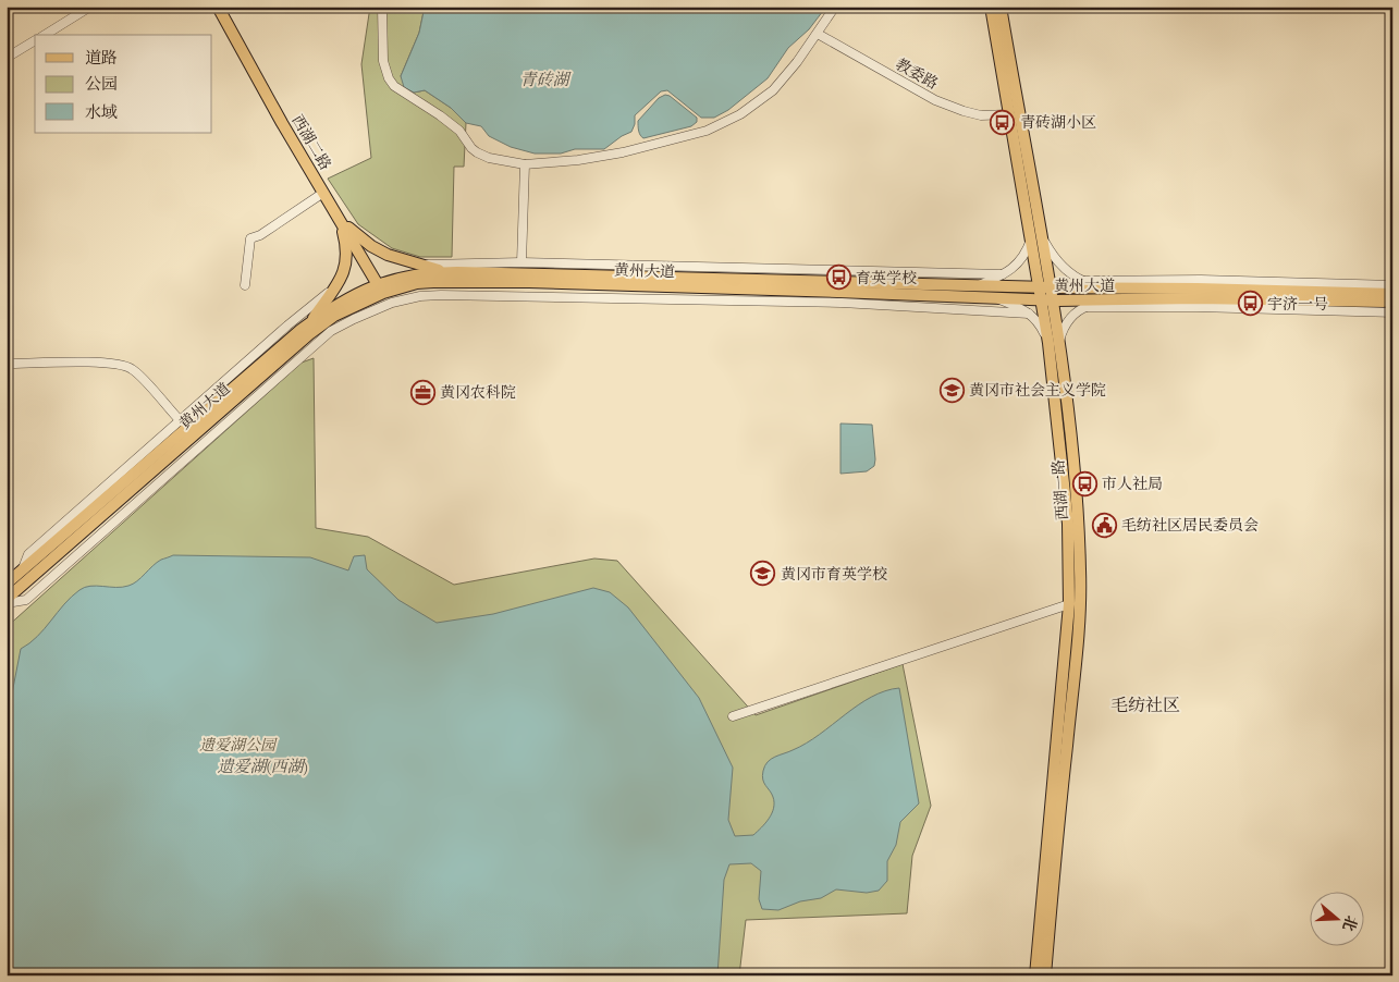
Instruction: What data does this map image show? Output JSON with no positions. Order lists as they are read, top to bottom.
{
  "streets": {
    "main road": ["西湖二路", "黄州大道", "西湖一路"],
    "street": ["教委路"]
  },
  "crossings": [
    ["教委路", "西湖一路"],
    ["西湖二路", "黄州大道"],
    ["黄州大道", "西湖一路"]
  ],
  "districts": ["毛纺社区"],
  "water": ["青砖湖", "遗爱湖(西湖)"],
  "parks": ["遗爱湖公园"],
  "places": {
    "bus stop": [
      "青砖湖小区",
      "育英学校",
      "宇济一号",
      "市人社局"
    ],
    "school or university": ["黄冈市社会主义学院", "黄冈市育英学校"],
    "office": ["黄冈农科院"],
    "public building": ["毛纺社区居民委员会"]
  },
  "legend": ["道路", "公园", "水域"],
  "north": "right"
}
